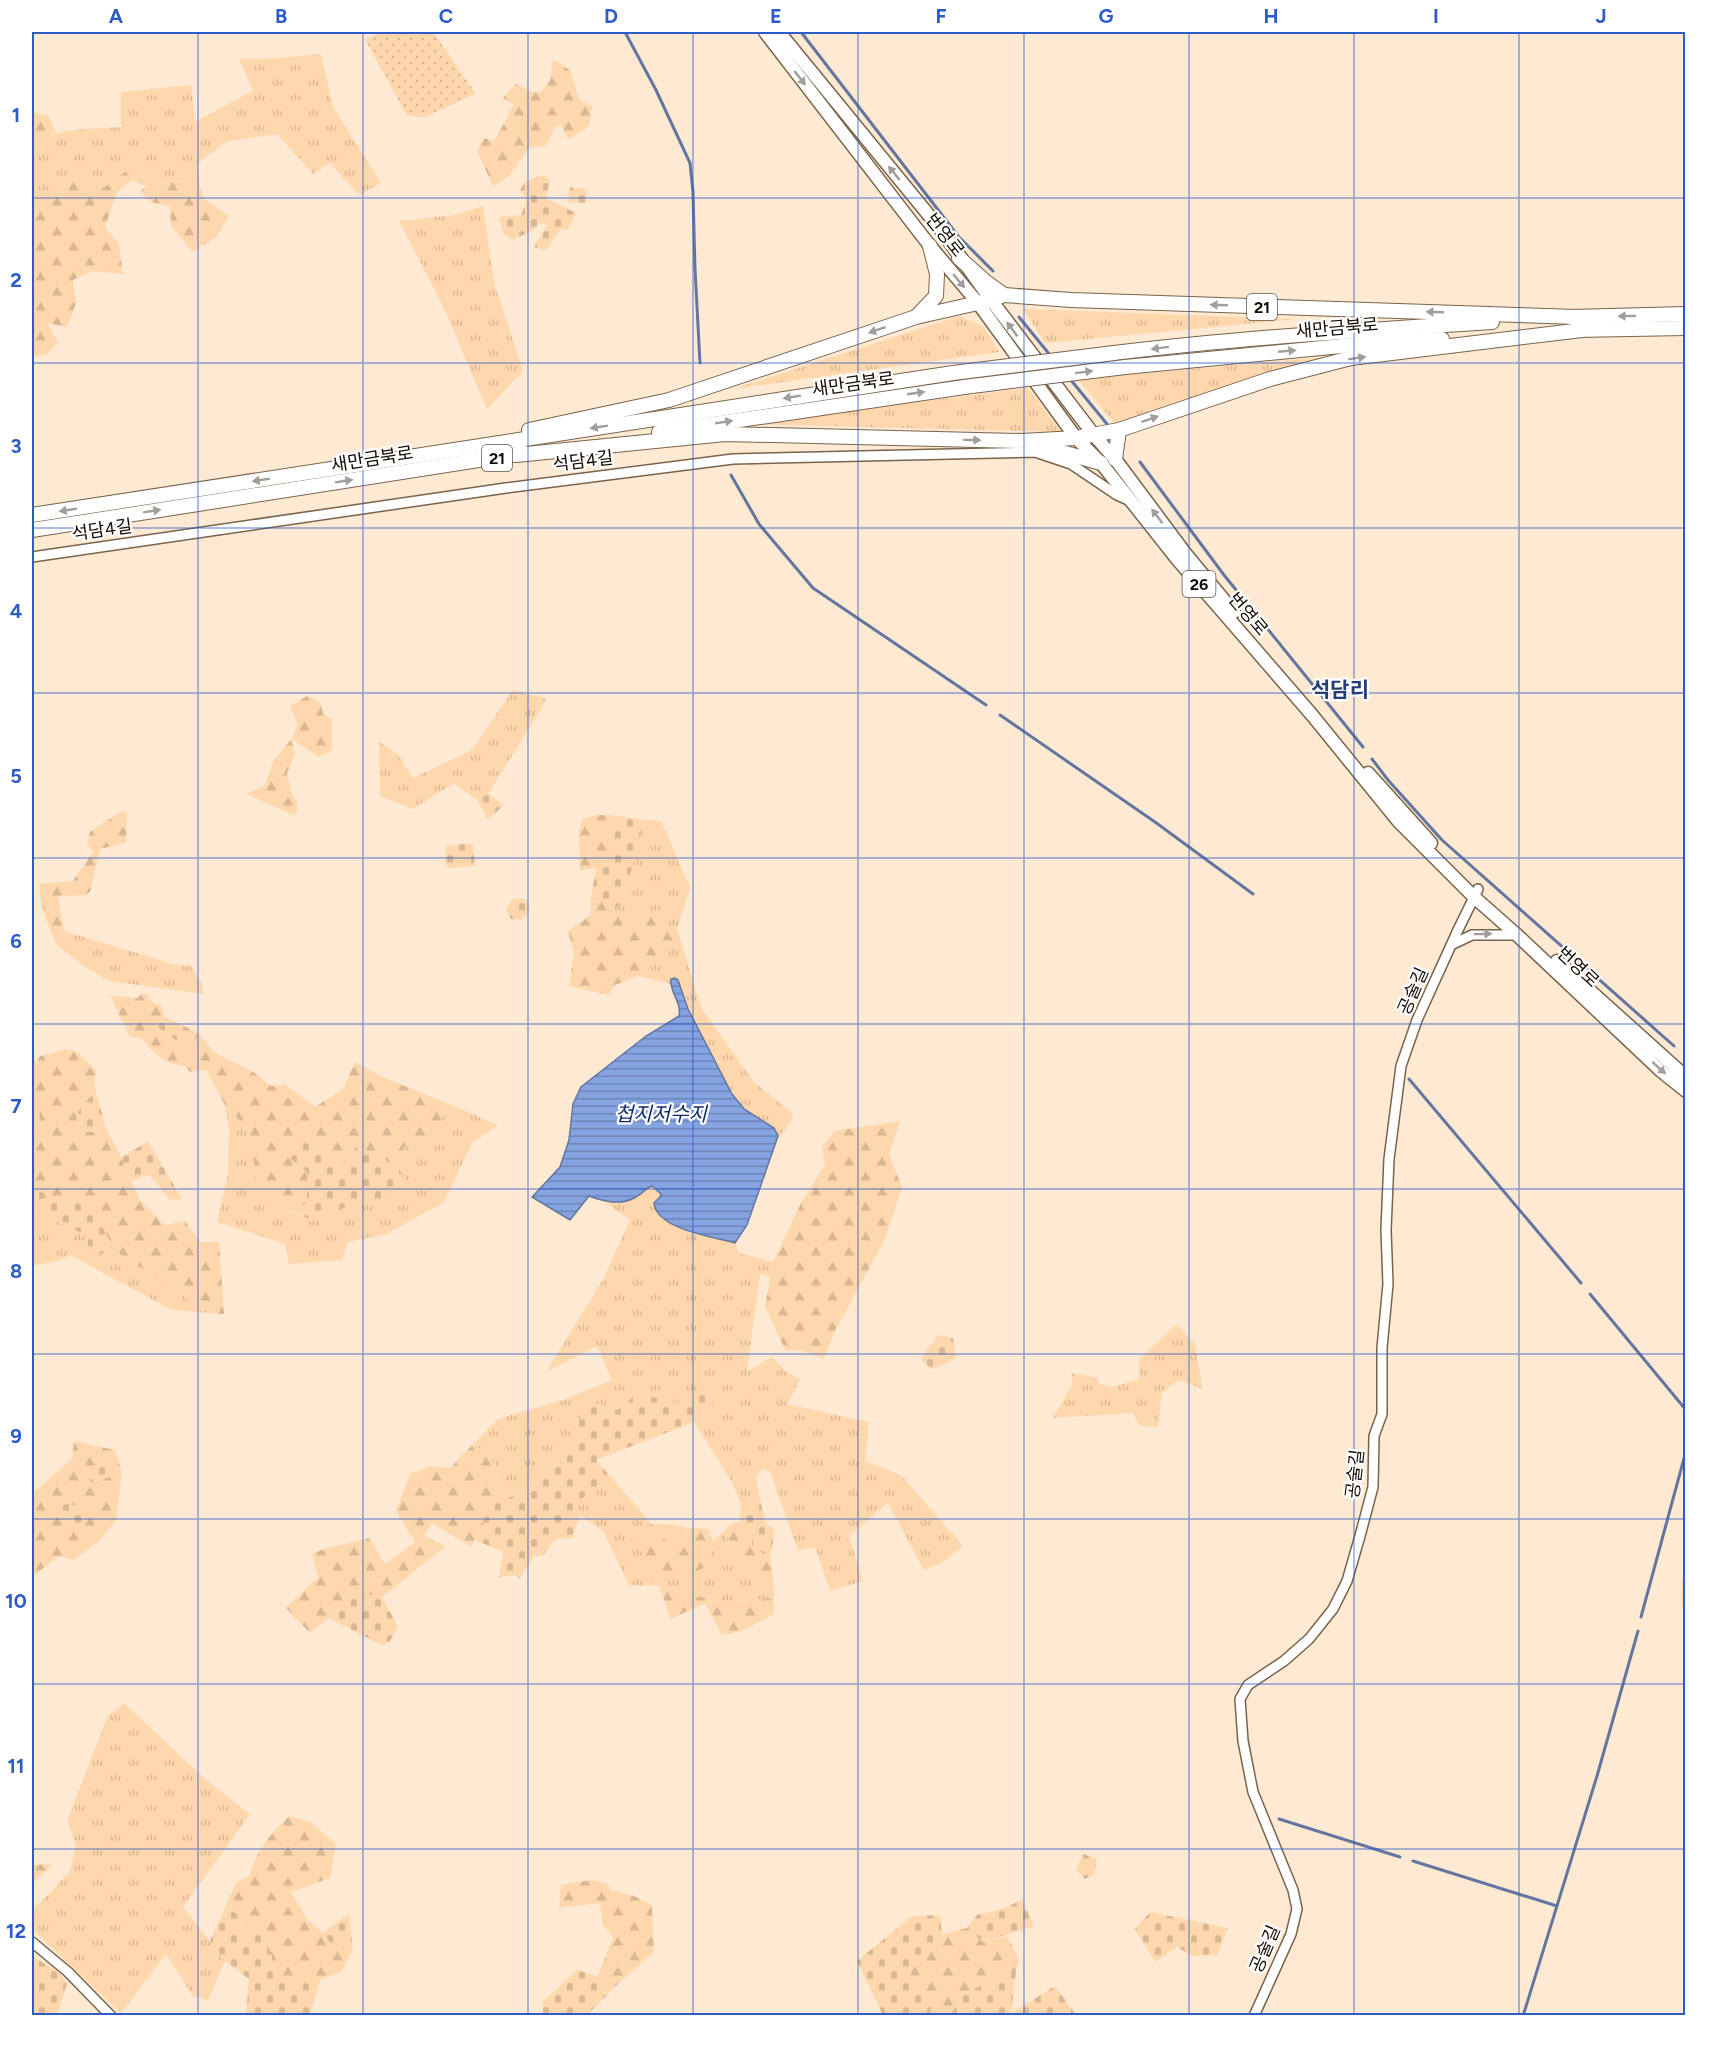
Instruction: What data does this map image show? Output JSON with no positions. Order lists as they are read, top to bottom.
{
  "streets": {
    "highway": ["21", "새만금북로"],
    "main road": ["번영로", "26"],
    "street": ["석담4길", "공술길"]
  },
  "crossings": [
    ["번영로", "21"],
    ["번영로", "석담4길"],
    ["번영로", "공술길"],
    ["21", "새만금북로"]
  ],
  "districts": ["석담리"],
  "water": ["첩지저수지"],
  "grid": {
    "columns": [
      "A",
      "B",
      "C",
      "D",
      "E",
      "F",
      "G",
      "H",
      "I",
      "J"
    ],
    "rows": [
      "1",
      "2",
      "3",
      "4",
      "5",
      "6",
      "7",
      "8",
      "9",
      "10",
      "11",
      "12"
    ]
  }
}
